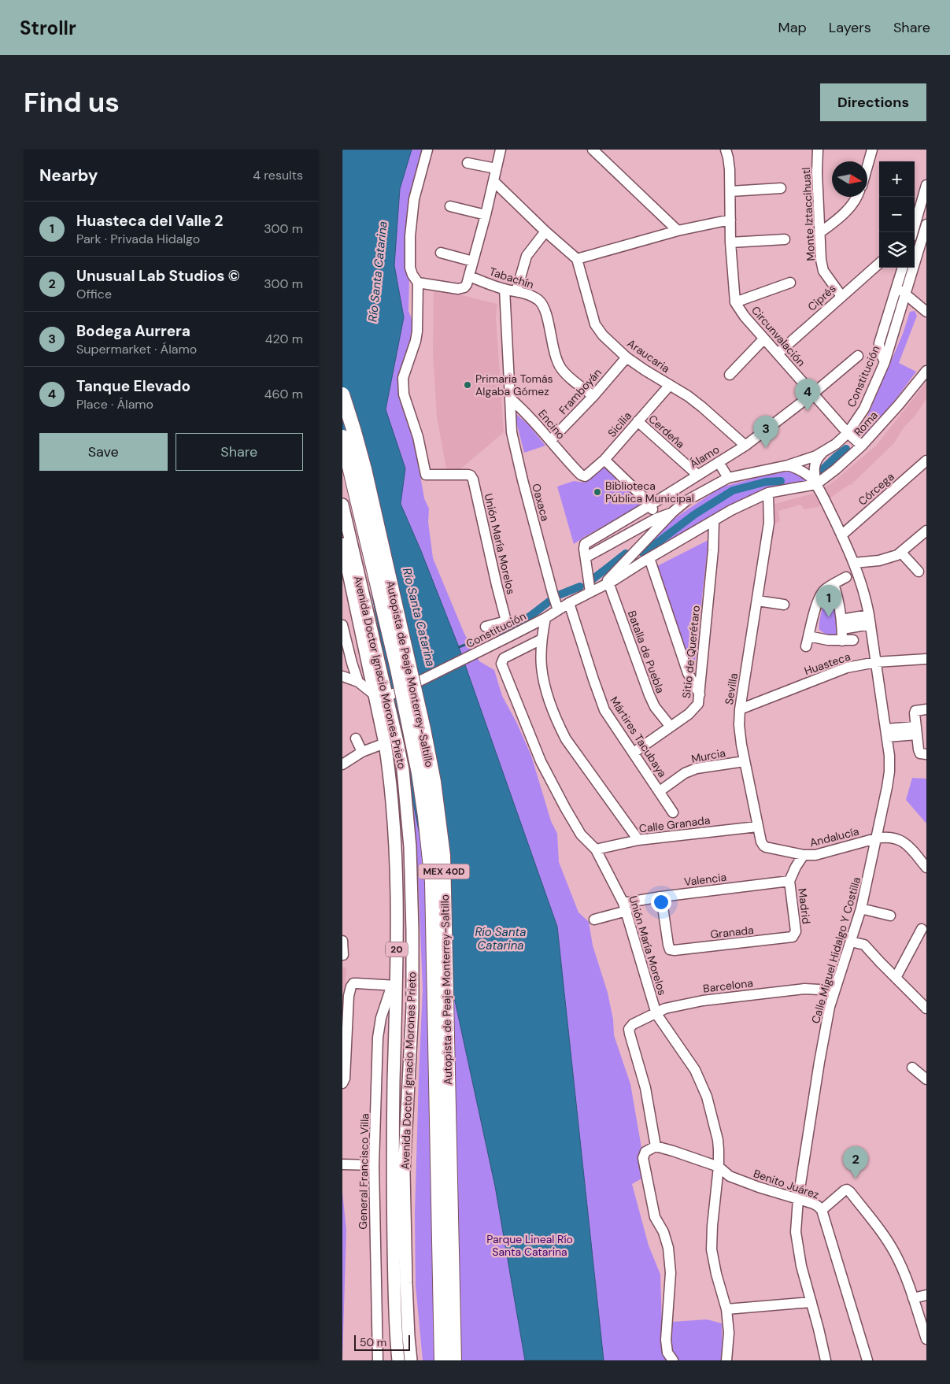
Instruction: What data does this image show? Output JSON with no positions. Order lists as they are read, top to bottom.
{
  "streets": {
    "highway": ["Autopista de Peaje Monterrey-Saltillo", "MEX 40D"],
    "main road": ["Avenida Doctor Ignacio Morones Prieto", "20"],
    "street": [
      "Monte Iztaccíhuatl",
      "Tabachín",
      "Ciprés",
      "Circunvalación",
      "Araucaria",
      "Constitución",
      "Framboyán",
      "Roma",
      "Encino",
      "Sicilia",
      "Cerdeña",
      "Álamo",
      "Córcega",
      "Oaxaca",
      "Unión María Morelos",
      "Batalla de Puebla",
      "Sitio de Querétaro",
      "Huasteca",
      "Sevilla",
      "Mártires Tacubaya",
      "Murcia",
      "Calle Granada",
      "Andalucía",
      "Valencia",
      "Madrid",
      "Granada",
      "Calle Miguel Hidalgo Y Costilla",
      "Barcelona",
      "General Francisco Villa",
      "Benito Juárez"
    ]
  },
  "crossings": [
    ["Monte Iztaccíhuatl", "Ciprés"],
    ["Tabachín", "Framboyán"],
    ["Ciprés", "Circunvalación"],
    ["Circunvalación", "Constitución"],
    ["Circunvalación", "Roma"],
    ["Circunvalación", "Álamo"],
    ["Araucaria", "Framboyán"],
    ["Araucaria", "Sicilia"],
    ["Araucaria", "Álamo"],
    ["Constitución", "Roma"],
    ["Constitución", "Álamo"],
    ["Constitución", "Oaxaca"],
    ["Constitución", "Batalla de Puebla"],
    ["Constitución", "Sitio de Querétaro"],
    ["Constitución", "Avenida Doctor Ignacio Morones Prieto"],
    ["Constitución", "Sevilla"],
    ["Constitución", "Mártires Tacubaya"],
    ["Constitución", "Calle Miguel Hidalgo Y Costilla"],
    ["Framboyán", "Encino"],
    ["Roma", "Calle Miguel Hidalgo Y Costilla"],
    ["Encino", "Sicilia"],
    ["Encino", "Oaxaca"],
    ["Sicilia", "Cerdeña"],
    ["Cerdeña", "Álamo"],
    ["Córcega", "Calle Miguel Hidalgo Y Costilla"],
    ["Unión María Morelos", "Calle Granada"],
    ["Unión María Morelos", "Valencia"],
    ["Unión María Morelos", "Barcelona"],
    ["Unión María Morelos", "Benito Juárez"],
    ["Batalla de Puebla", "Sitio de Querétaro"],
    ["Sitio de Querétaro", "Mártires Tacubaya"],
    ["Huasteca", "Sevilla"],
    ["Huasteca", "Calle Miguel Hidalgo Y Costilla"],
    ["Avenida Doctor Ignacio Morones Prieto", "General Francisco Villa"],
    ["Sevilla", "Murcia"],
    ["Sevilla", "Calle Granada"],
    ["Sevilla", "Andalucía"],
    ["Mártires Tacubaya", "Murcia"],
    ["Andalucía", "Valencia"],
    ["Andalucía", "Madrid"],
    ["Andalucía", "Calle Miguel Hidalgo Y Costilla"],
    ["Valencia", "Madrid"],
    ["Valencia", "Granada"],
    ["Madrid", "Granada"],
    ["Calle Miguel Hidalgo Y Costilla", "Barcelona"],
    ["Calle Miguel Hidalgo Y Costilla", "Benito Juárez"],
    ["Barcelona", "Benito Juárez"]
  ],
  "water": ["Río Santa Catarina"],
  "parks": ["Parque Lineal Río Santa Catarina"],
  "places": ["Primaria Tomás Algaba Gómez", "Biblioteca Pública Municipal"],
  "scale_bar": "50 m",
  "north": "right",
  "page": {
    "header": "Strollr",
    "nav": ["Map", "Layers", "Share"],
    "buttons": [
      "Directions",
      ["Save", "Share"]
    ],
    "title": "Find us",
    "heading": ["Nearby", "4 results"],
    "map_buttons": ["+", "−"],
    "list": [
      {
        "mark": "1",
        "name": "Huasteca del Valle 2",
        "note": "Park · Privada Hidalgo",
        "value": "300 m"
      },
      {
        "mark": "2",
        "name": "Unusual Lab Studios ©",
        "note": "Office",
        "value": "300 m"
      },
      {
        "mark": "3",
        "name": "Bodega Aurrera",
        "note": "Supermarket · Álamo",
        "value": "420 m"
      },
      {
        "mark": "4",
        "name": "Tanque Elevado",
        "note": "Place · Álamo",
        "value": "460 m"
      }
    ],
    "pins": [
      "4",
      "3",
      "1",
      "2"
    ],
    "scale": "50 m"
  }
}
